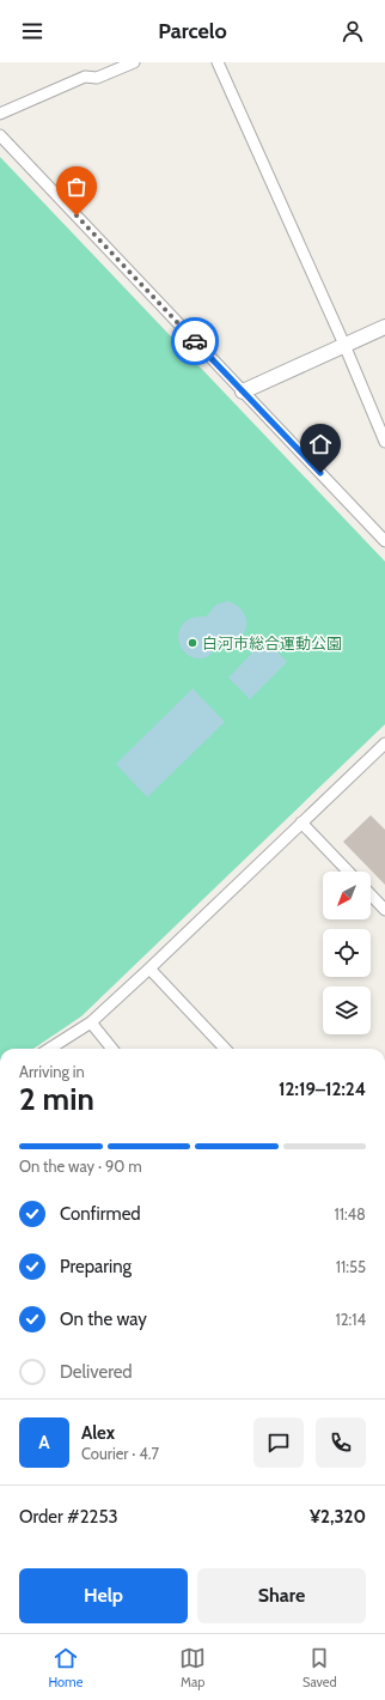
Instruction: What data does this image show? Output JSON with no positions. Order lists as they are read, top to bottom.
{
  "places": ["白河市総合運動公園"],
  "north": "bottom left",
  "page": {
    "header": "Parcelo",
    "heading": ["2 min", "Arriving in", "12:19–12:24"],
    "panel": [
      "Alex",
      "Courier · 4.7",
      "Order #2253",
      "¥2,320"
    ],
    "bar": "On the way · 90 m",
    "list": [
      ["Confirmed", "11:48"],
      ["Preparing", "11:55"],
      ["On the way", "12:14"],
      "Delivered"
    ],
    "round": "A",
    "buttons": ["Help", "Share"],
    "tabs": ["Home", "Map", "Saved"]
  }
}
